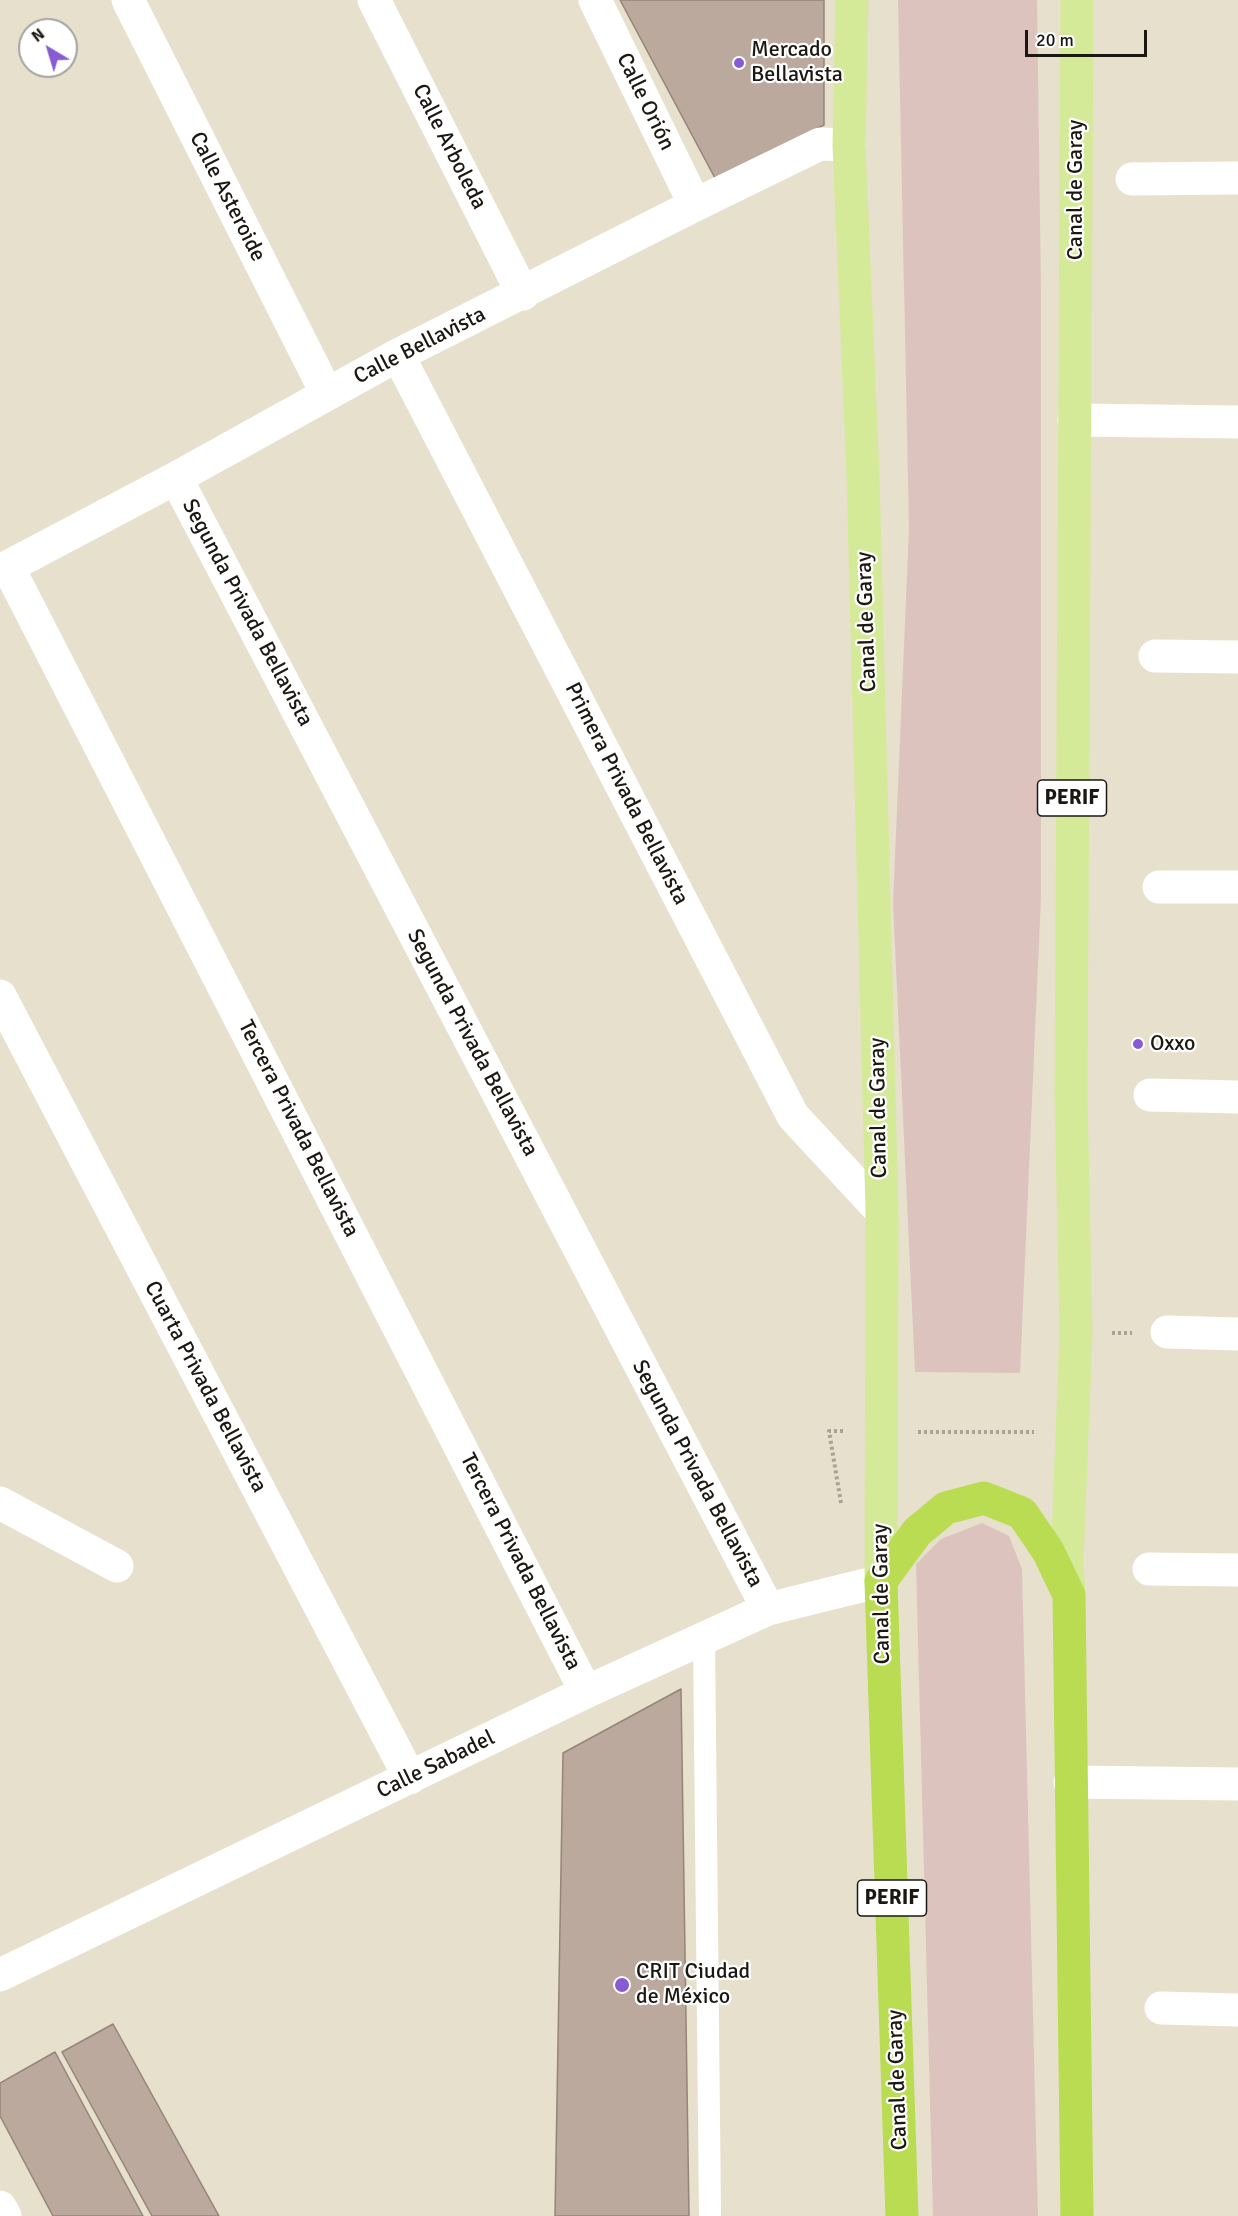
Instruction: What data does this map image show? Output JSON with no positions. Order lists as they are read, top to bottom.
{
  "streets": {
    "highway": ["Canal de Garay", "PERIF"],
    "street": [
      "Calle Orión",
      "Calle Arboleda",
      "Calle Asteroide",
      "Calle Bellavista",
      "Segunda Privada Bellavista",
      "Primera Privada Bellavista",
      "Tercera Privada Bellavista",
      "Cuarta Privada Bellavista",
      "Calle Sabadel"
    ]
  },
  "crossings": [
    ["Calle Orión", "Calle Bellavista"],
    ["Calle Arboleda", "Calle Bellavista"],
    ["Canal de Garay", "Calle Bellavista"],
    ["Canal de Garay", "Primera Privada Bellavista"],
    ["Canal de Garay", "Calle Sabadel"],
    ["Calle Asteroide", "Calle Bellavista"],
    ["Calle Bellavista", "Segunda Privada Bellavista"],
    ["Calle Bellavista", "Primera Privada Bellavista"],
    ["Calle Bellavista", "Tercera Privada Bellavista"],
    ["Segunda Privada Bellavista", "Calle Sabadel"],
    ["Tercera Privada Bellavista", "Calle Sabadel"],
    ["Cuarta Privada Bellavista", "Calle Sabadel"]
  ],
  "places": ["Mercado Bellavista", "Oxxo", "CRIT Ciudad de México"],
  "scale_bar": "20 m",
  "north": "top left"
}
